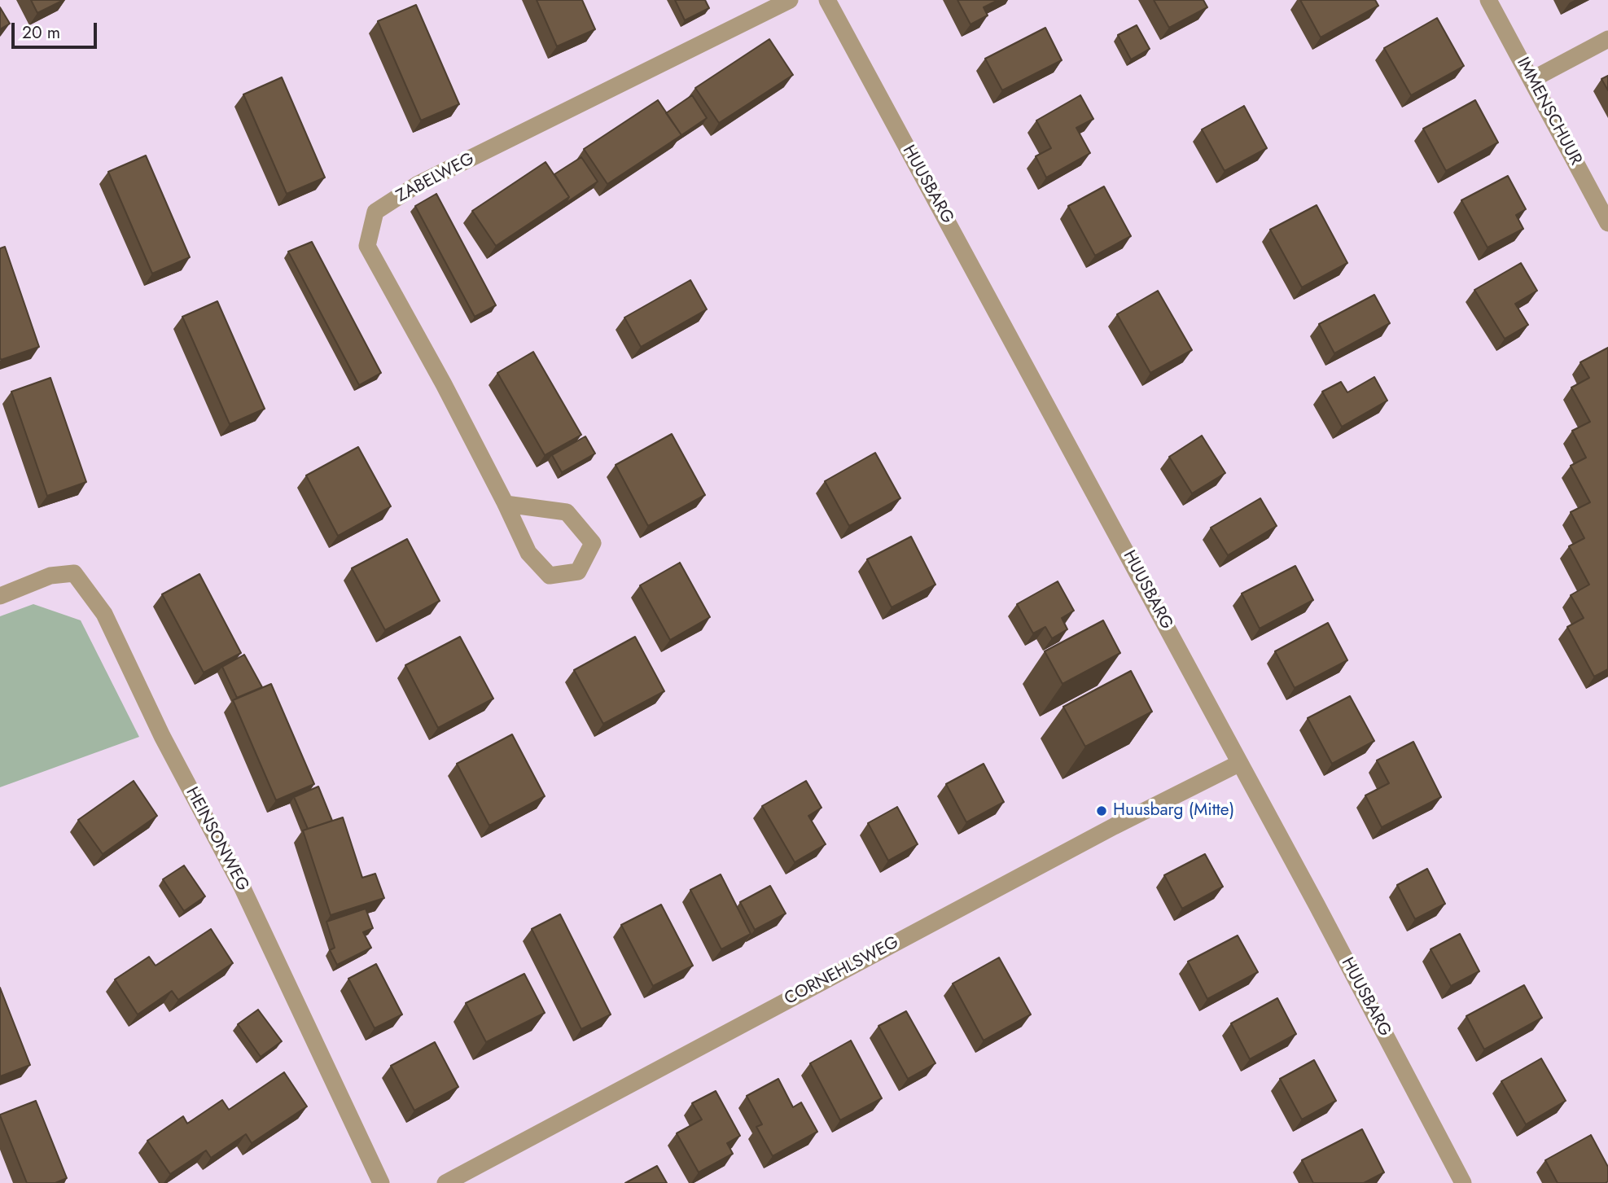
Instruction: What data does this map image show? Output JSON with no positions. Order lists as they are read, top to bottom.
{
  "streets": {
    "street": [
      "IMMENSCHUUR",
      "ZABELWEG",
      "HUUSBARG",
      "HEINSONWEG",
      "CORNEHLSWEG"
    ]
  },
  "crossings": [
    ["HUUSBARG", "CORNEHLSWEG"]
  ],
  "places": ["Huusbarg (Mitte)"],
  "scale_bar": "20 m"
}
